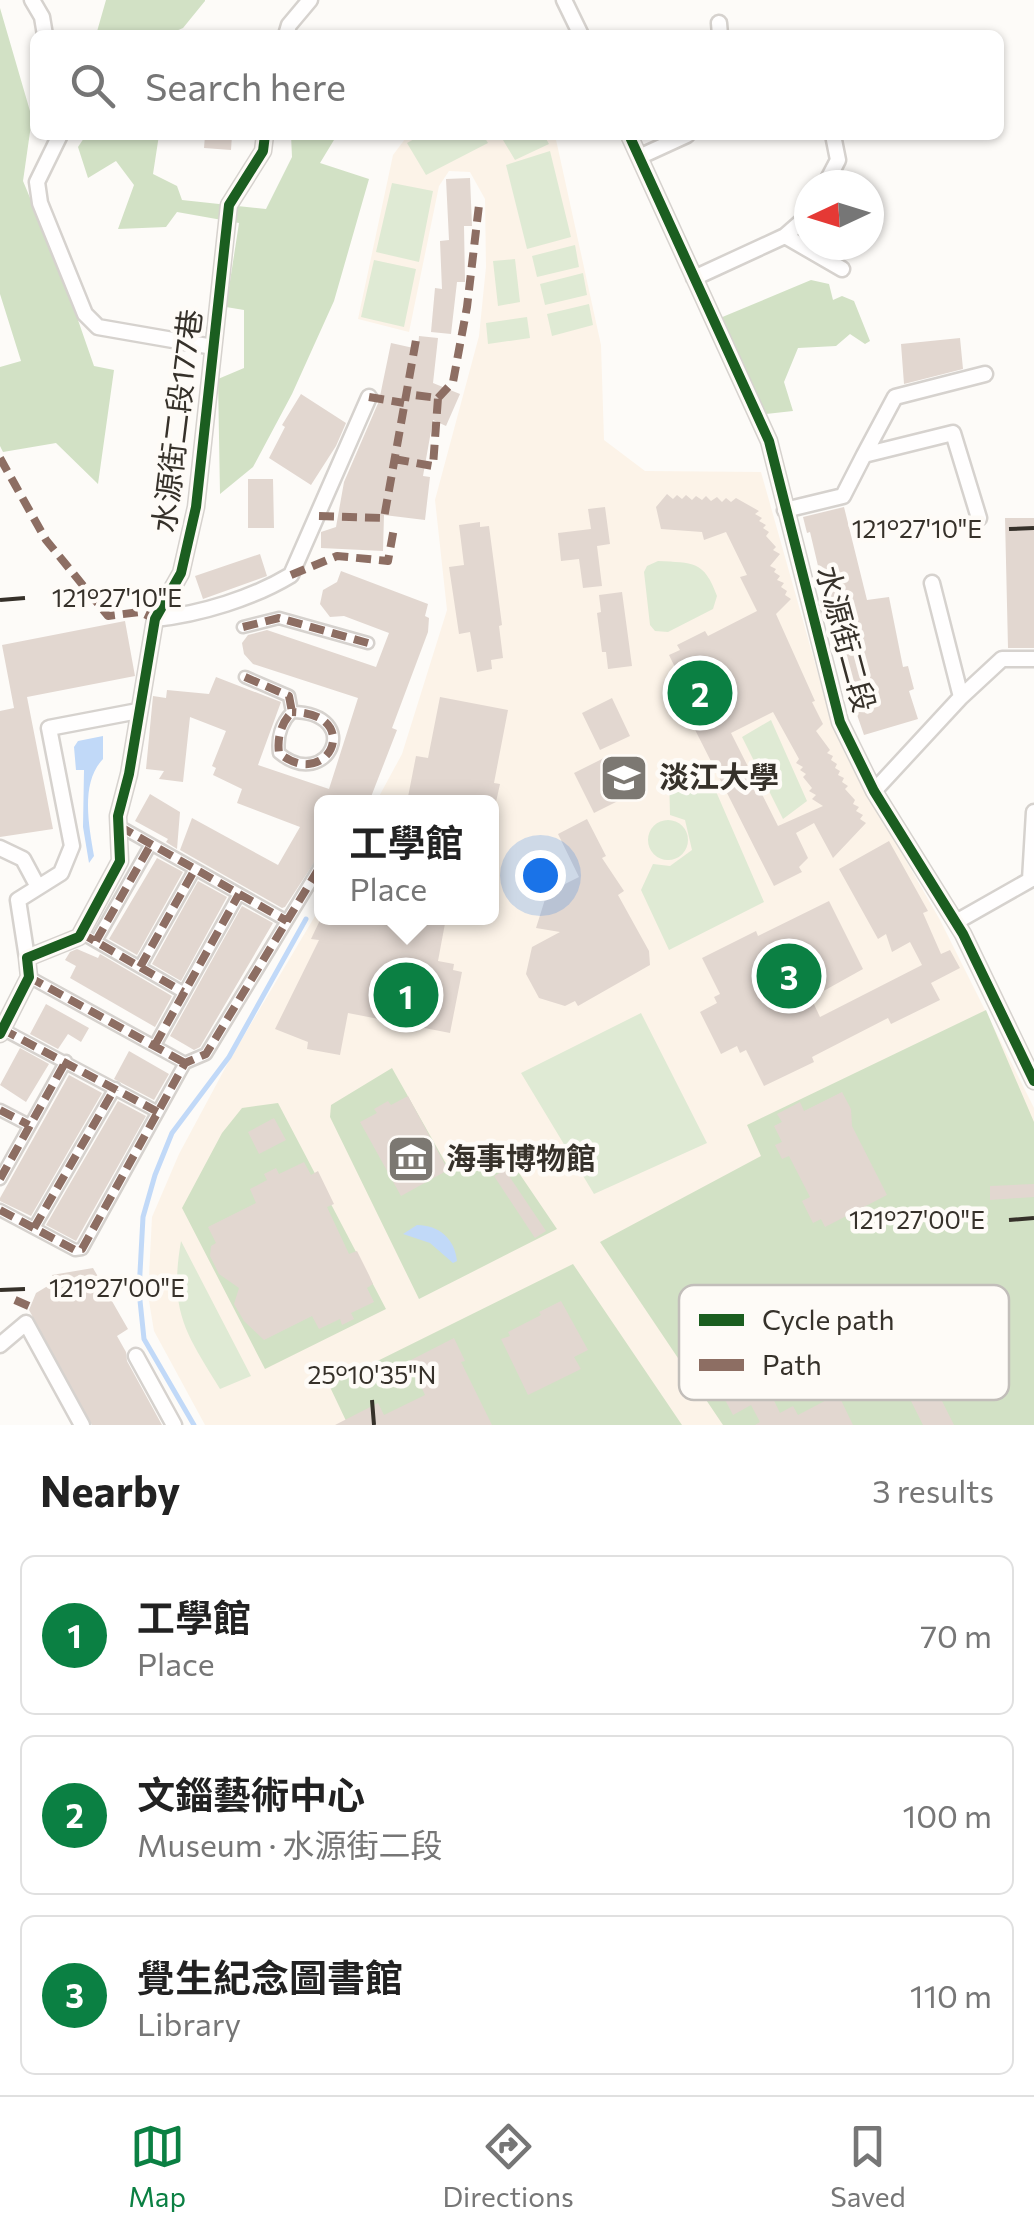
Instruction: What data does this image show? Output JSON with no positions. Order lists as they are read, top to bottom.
{
  "streets": {
    "street": ["水源街二段177巷", "水源街二段"]
  },
  "places": {
    "school or university": ["淡江大學"],
    "museum": ["海事博物館"]
  },
  "legend": ["Cycle path", "Path"],
  "north": "left",
  "page": {
    "search": "Search here",
    "pins": ["2", "3", "1"],
    "popup": ["工學館", "Place"],
    "heading": ["Nearby", "3 results"],
    "list": [
      {
        "mark": "1",
        "name": "工學館",
        "note": "Place",
        "value": "70 m"
      },
      {
        "mark": "2",
        "name": "文錙藝術中心",
        "note": "Museum · 水源街二段",
        "value": "100 m"
      },
      {
        "mark": "3",
        "name": "覺生紀念圖書館",
        "note": "Library",
        "value": "110 m"
      }
    ],
    "nav": ["Map", "Directions", "Saved"]
  },
  "coordinates": ["121°27'10\"E", "121°27'00\"E", "25°10'35\"N"]
}
